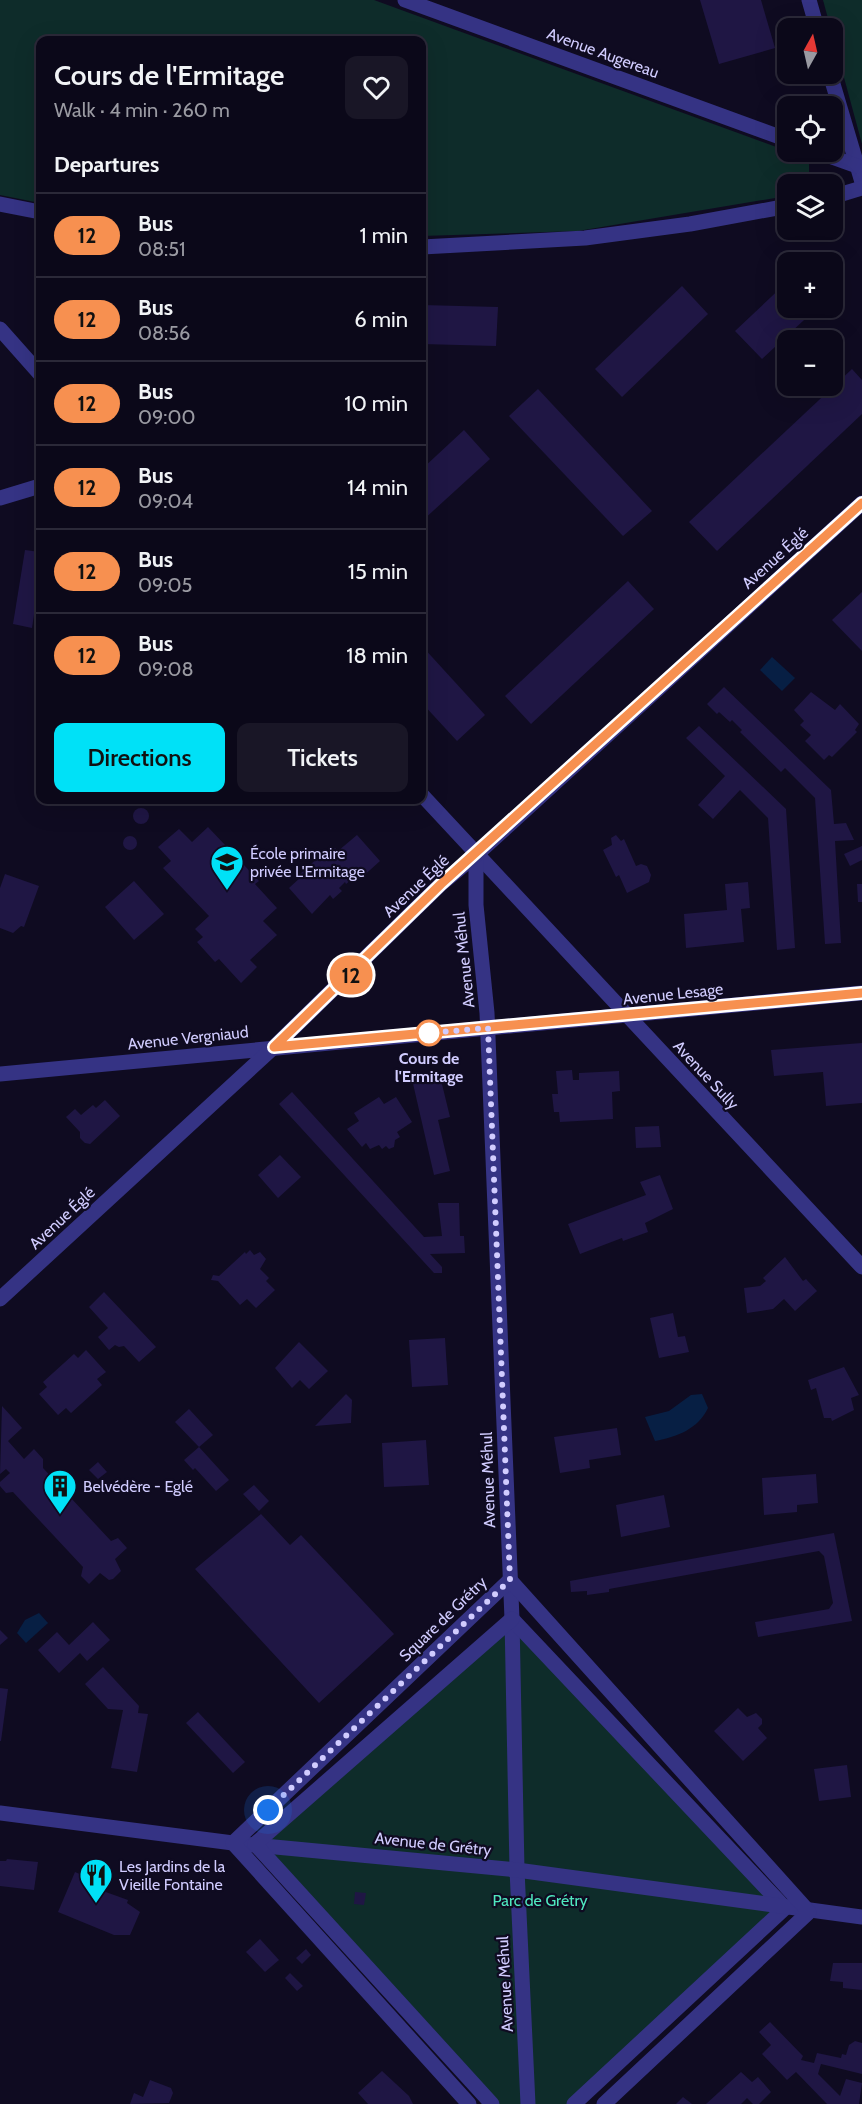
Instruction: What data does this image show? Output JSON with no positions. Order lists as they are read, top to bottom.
{
  "streets": {
    "street": [
      "Avenue Augereau",
      "Avenue Églé",
      "Avenue Méhul",
      "Avenue Lesage",
      "Avenue Vergniaud",
      "Avenue Sully",
      "Square de Grétry",
      "Avenue de Grétry"
    ]
  },
  "crossings": [
    ["Avenue Églé", "Avenue Méhul"],
    ["Avenue Églé", "Avenue Vergniaud"],
    ["Avenue Églé", "Avenue Sully"],
    ["Avenue Méhul", "Avenue Lesage"],
    ["Avenue Méhul", "Avenue Vergniaud"],
    ["Avenue Méhul", "Avenue Sully"],
    ["Avenue Méhul", "Square de Grétry"],
    ["Avenue Méhul", "Avenue de Grétry"],
    ["Avenue Lesage", "Avenue Vergniaud"],
    ["Avenue Lesage", "Avenue Sully"],
    ["Square de Grétry", "Avenue de Grétry"]
  ],
  "parks": ["Parc de Grétry"],
  "places": {
    "school or university": ["École primaire privée L'Ermitage"],
    "other": ["Cours de l'Ermitage"],
    "building": ["Belvédère - Eglé"],
    "restaurant": ["Les Jardins de la Vieille Fontaine"]
  },
  "lines": ["bus line 12"],
  "north": "top",
  "page": {
    "on_map": "12",
    "map_buttons": ["+", "−"],
    "heading": [
      ["Cours de l'Ermitage", "Walk · 4 min · 260 m"],
      "Departures"
    ],
    "list": [
      {
        "mark": "12",
        "name": "Bus",
        "note": "08:51",
        "value": "1 min"
      },
      {
        "mark": "12",
        "name": "Bus",
        "note": "08:56",
        "value": "6 min"
      },
      {
        "mark": "12",
        "name": "Bus",
        "note": "09:00",
        "value": "10 min"
      },
      {
        "mark": "12",
        "name": "Bus",
        "note": "09:04",
        "value": "14 min"
      },
      {
        "mark": "12",
        "name": "Bus",
        "note": "09:05",
        "value": "15 min"
      },
      {
        "mark": "12",
        "name": "Bus",
        "note": "09:08",
        "value": "18 min"
      }
    ],
    "buttons": ["Directions", "Tickets"]
  }
}
